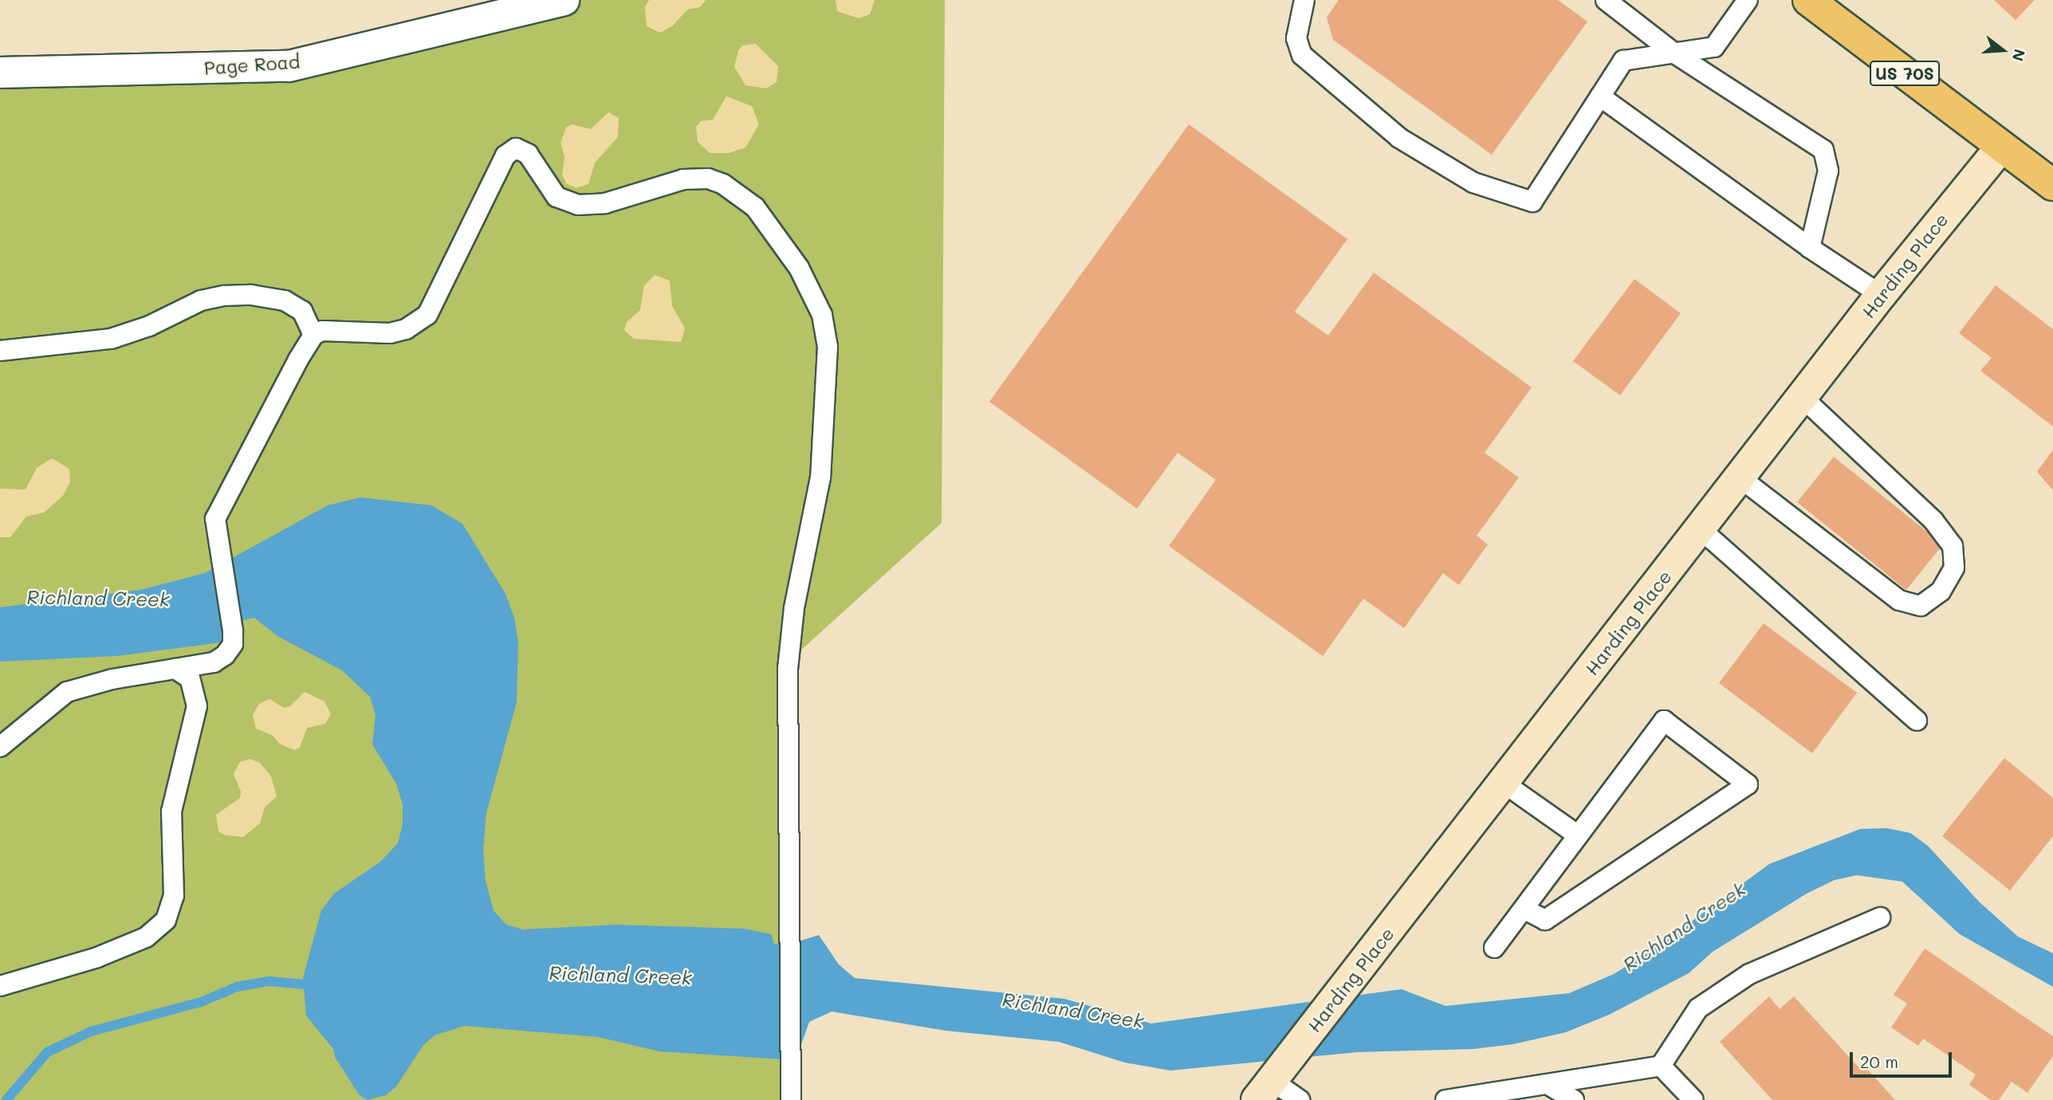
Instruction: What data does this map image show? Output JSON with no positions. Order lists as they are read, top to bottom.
{
  "streets": {
    "main road": ["US 70S", "Harding Place"],
    "street": ["Page Road"]
  },
  "crossings": [
    ["US 70S", "Harding Place"]
  ],
  "water": ["Richland Creek"],
  "scale_bar": "20 m",
  "north": "right"
}
